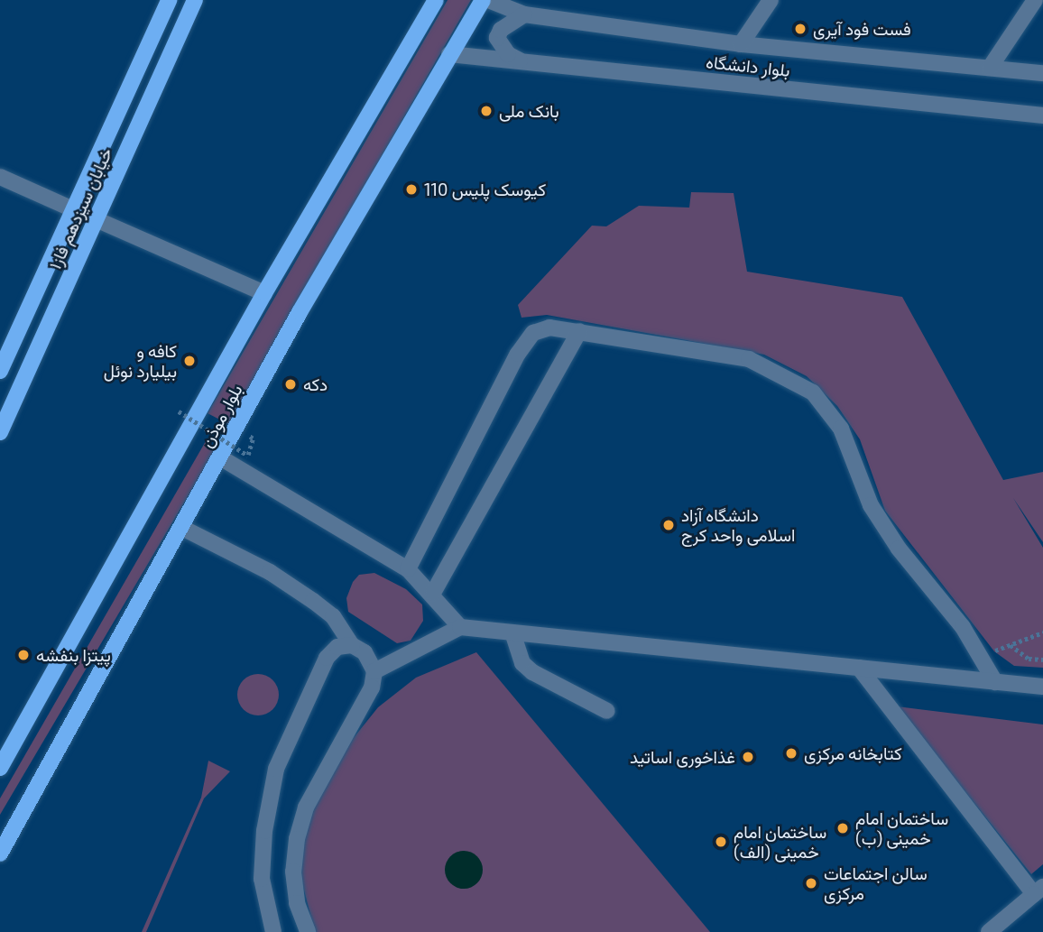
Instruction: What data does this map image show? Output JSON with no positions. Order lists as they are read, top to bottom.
{
  "streets": {
    "main road": ["خیابان سیزدهم فاز۱", "بلوار موذن"],
    "street": ["بلوار دانشگاه"]
  },
  "crossings": [
    ["بلوار دانشگاه", "بلوار موذن"]
  ],
  "places": [
    "فست فود آیری",
    "بانک ملی",
    "کیوسک پلیس 110",
    "کافه و بیلیارد نوئل",
    "دکه",
    "دانشگاه آزاد اسلامی واحد کرج",
    "پیتزا بنفشه",
    "کتابخانه مرکزی",
    "غذاخوری اساتید",
    "ساختمان امام خمینی (ب)",
    "ساختمان امام خمینی (الف)",
    "سالن اجتماعات مرکزی"
  ]
}
